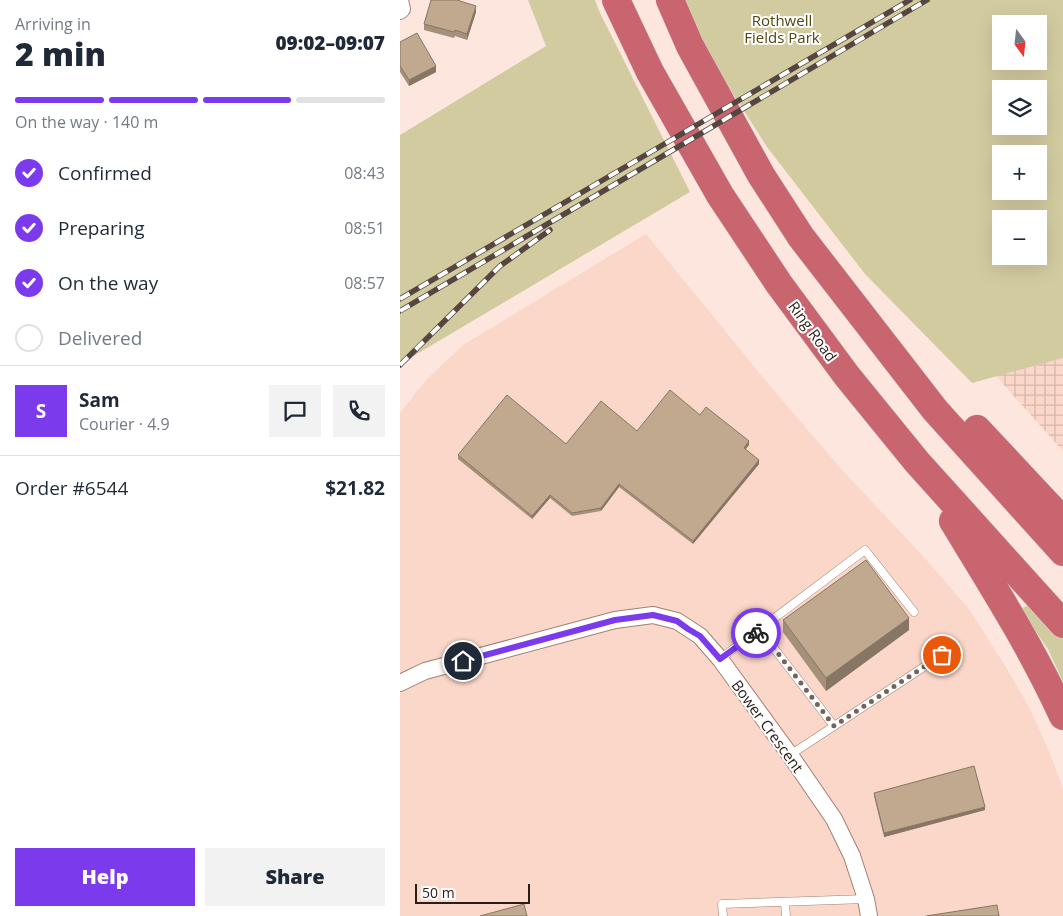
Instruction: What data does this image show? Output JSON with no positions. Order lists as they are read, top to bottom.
{
  "streets": {
    "highway": ["Ring Road"],
    "street": ["Bower Crescent"]
  },
  "parks": ["Rothwell Fields Park"],
  "scale_bar": "50 m",
  "north": "bottom",
  "page": {
    "heading": ["2 min", "Arriving in", "09:02–09:07"],
    "panel": [
      "Sam",
      "Courier · 4.9",
      "Order #6544",
      "$21.82"
    ],
    "map_buttons": ["+", "−"],
    "bar": "On the way · 140 m",
    "list": [
      ["Confirmed", "08:43"],
      ["Preparing", "08:51"],
      ["On the way", "08:57"],
      "Delivered"
    ],
    "round": "S",
    "buttons": ["Help", "Share"],
    "scale": "50 m"
  }
}
